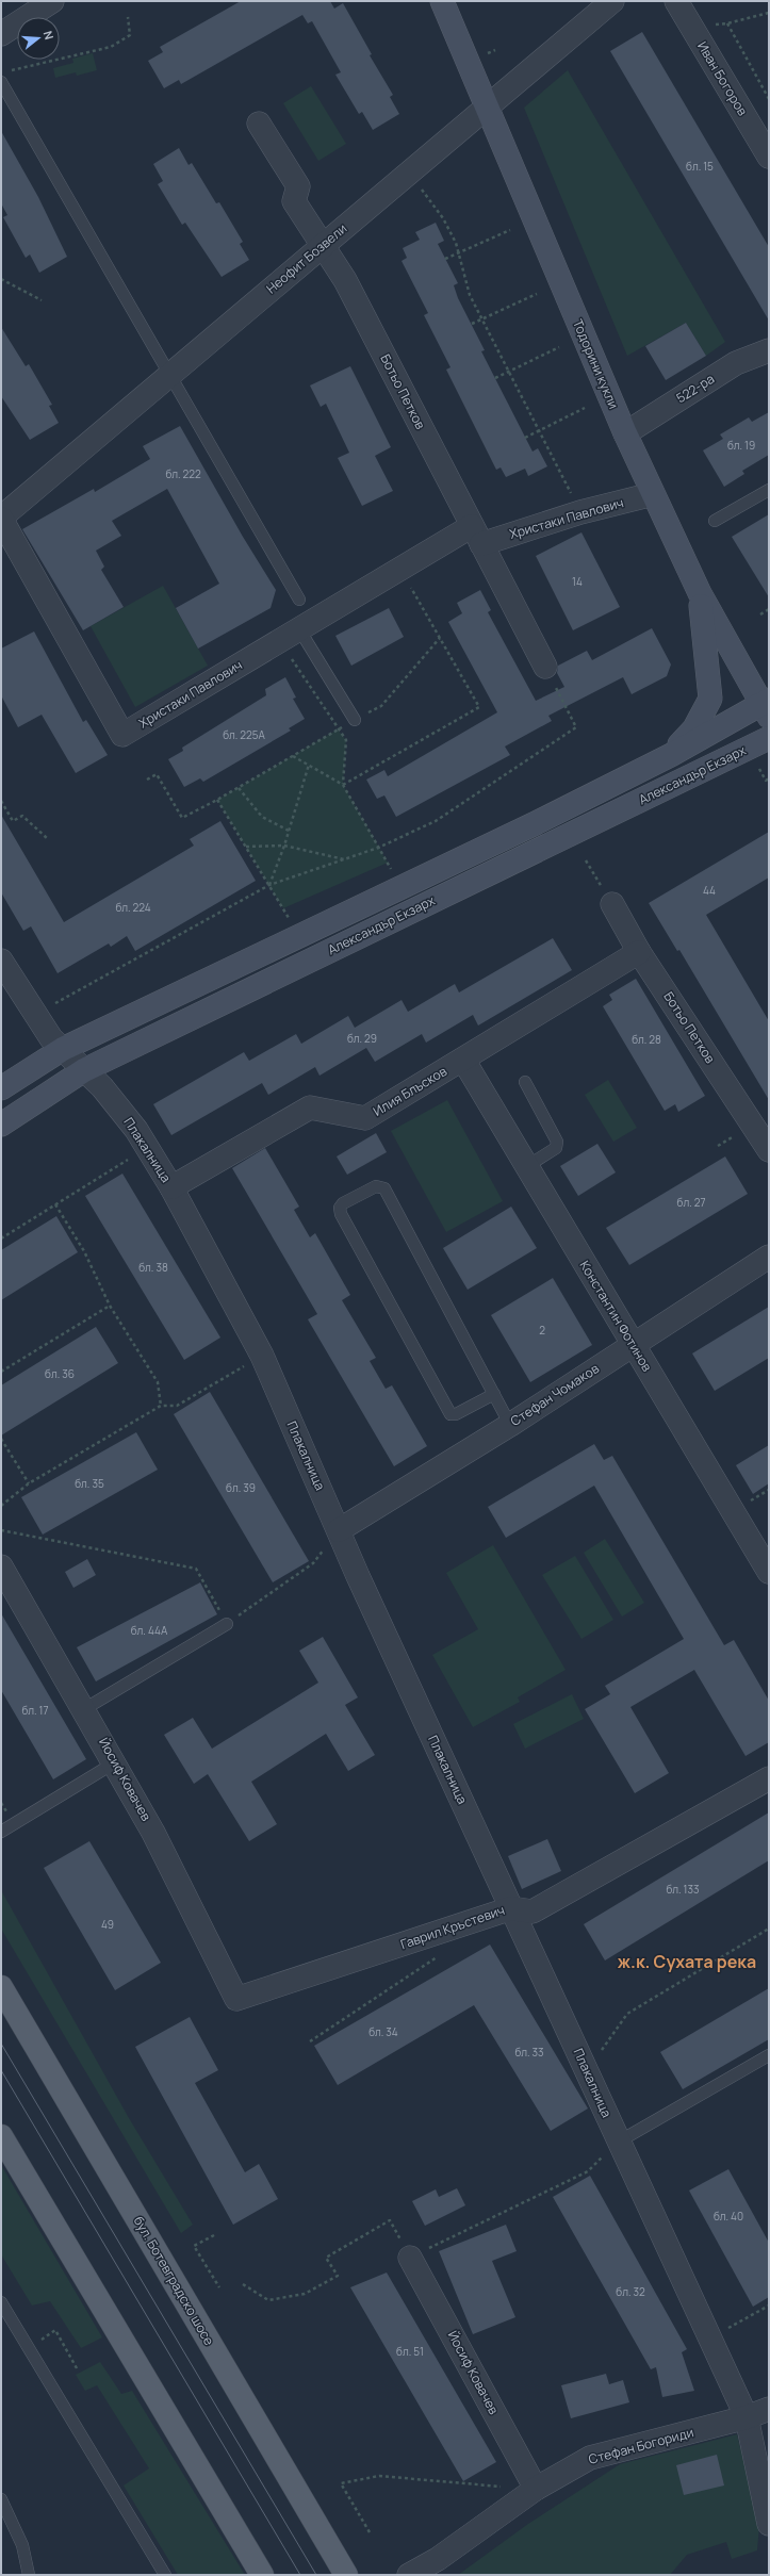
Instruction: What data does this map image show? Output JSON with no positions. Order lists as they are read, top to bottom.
{
  "streets": {
    "main road": ["бул. Ботевградско шосе"],
    "street": [
      "Иван Богоров",
      "Неофит Бозвели",
      "Тодорини кукли",
      "522-ра",
      "Ботьо Петков",
      "Христаки Павлович",
      "Александър Екзарх",
      "Илия Блъсков",
      "Плакалница",
      "Константин Фотинов",
      "Стефан Чомаков",
      "Йосиф Ковачев",
      "Гаврил Кръстевич",
      "Стефан Богориди"
    ]
  },
  "crossings": [
    ["Неофит Бозвели", "Тодорини кукли"],
    ["Неофит Бозвели", "Ботьо Петков"],
    ["Неофит Бозвели", "Христаки Павлович"],
    ["Тодорини кукли", "522-ра"],
    ["Тодорини кукли", "Христаки Павлович"],
    ["Тодорини кукли", "Александър Екзарх"],
    ["Ботьо Петков", "Христаки Павлович"],
    ["Ботьо Петков", "Илия Блъсков"],
    ["Александър Екзарх", "Плакалница"],
    ["Илия Блъсков", "Плакалница"],
    ["Илия Блъсков", "Константин Фотинов"],
    ["Плакалница", "Стефан Чомаков"],
    ["Плакалница", "Гаврил Кръстевич"],
    ["Плакалница", "Стефан Богориди"],
    ["Константин Фотинов", "Стефан Чомаков"],
    ["Йосиф Ковачев", "Гаврил Кръстевич"],
    ["Йосиф Ковачев", "Стефан Богориди"]
  ],
  "districts": ["ж.к. Сухата река"],
  "house_numbers": [
    "бл. 15",
    "бл. 19",
    "бл. 222",
    "14",
    "бл. 225А",
    "44",
    "бл. 224",
    "бл. 29",
    "бл. 28",
    "бл. 27",
    "бл. 38",
    "2",
    "бл. 36",
    "бл. 35",
    "бл. 39",
    "бл. 44А",
    "бл. 17",
    "бл. 133",
    "49",
    "бл. 34",
    "бл. 33",
    "бл. 40",
    "бл. 32",
    "бл. 51"
  ],
  "north": "right"
}
